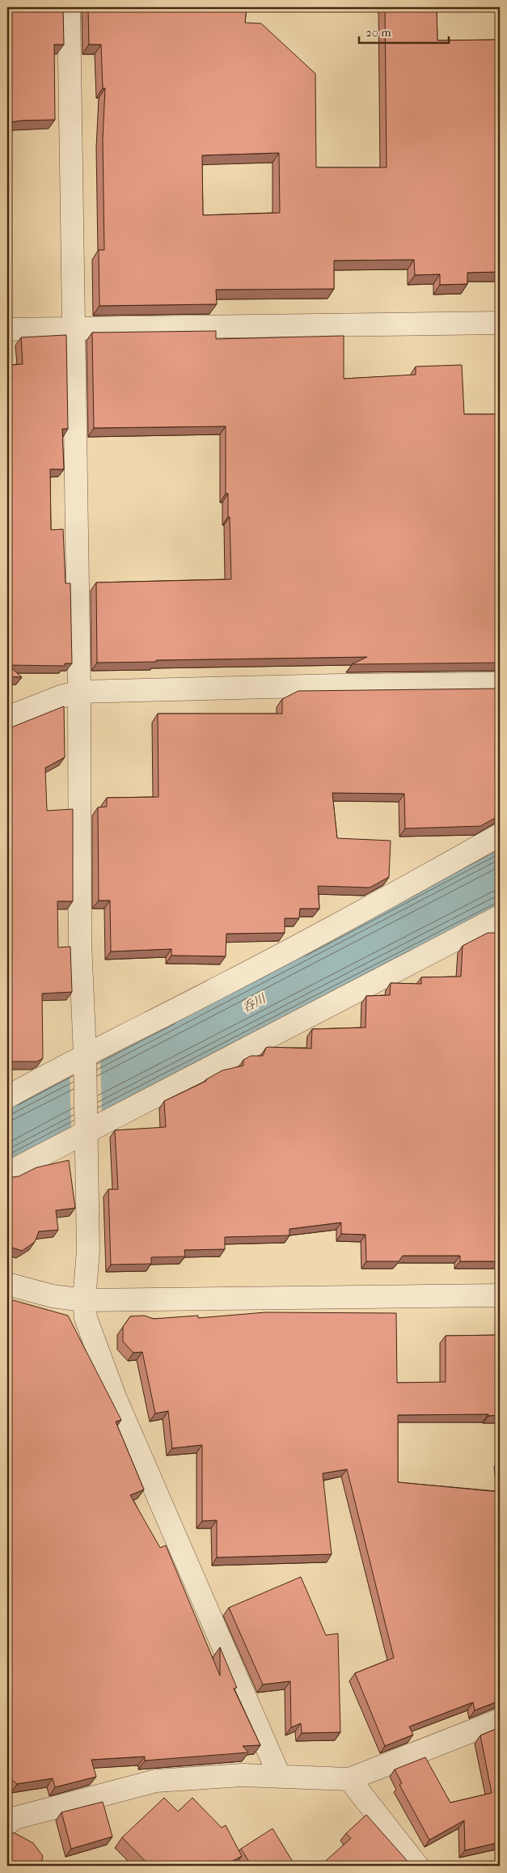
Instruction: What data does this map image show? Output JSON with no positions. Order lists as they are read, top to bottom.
{
  "water": ["呑川"],
  "scale_bar": "20 m"
}
